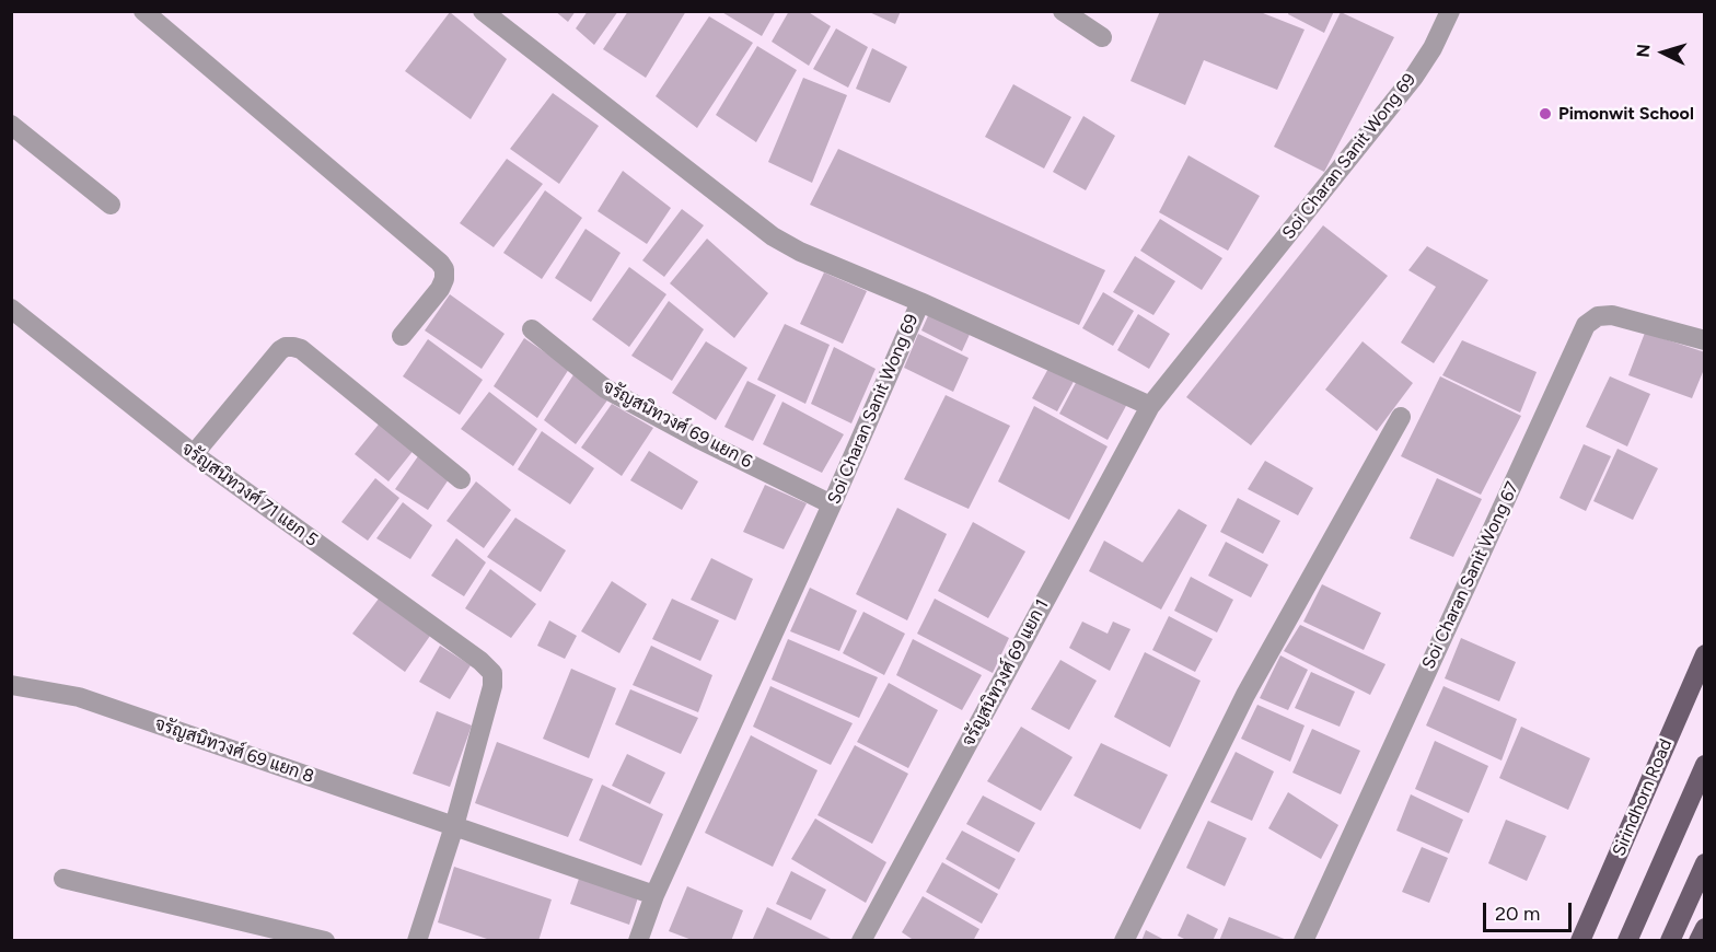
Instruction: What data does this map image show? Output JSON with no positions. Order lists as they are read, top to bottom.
{
  "streets": {
    "main road": ["Sirindhorn Road"],
    "street": [
      "Soi Charan Sanit Wong 69",
      "จรัญสนิทวงศ์ 69 แยก 6",
      "จรัญสนิทวงศ์ 71 แยก 5",
      "Soi Charan Sanit Wong 67",
      "จรัญสนิทวงศ์ 69 แยก 1",
      "จรัญสนิทวงศ์ 69 แยก 8"
    ]
  },
  "crossings": [
    ["Soi Charan Sanit Wong 69", "จรัญสนิทวงศ์ 69 แยก 6"],
    ["Soi Charan Sanit Wong 69", "จรัญสนิทวงศ์ 69 แยก 1"],
    ["จรัญสนิทวงศ์ 71 แยก 5", "จรัญสนิทวงศ์ 69 แยก 8"]
  ],
  "places": ["Pimonwit School"],
  "scale_bar": "20 m",
  "north": "left"
}
